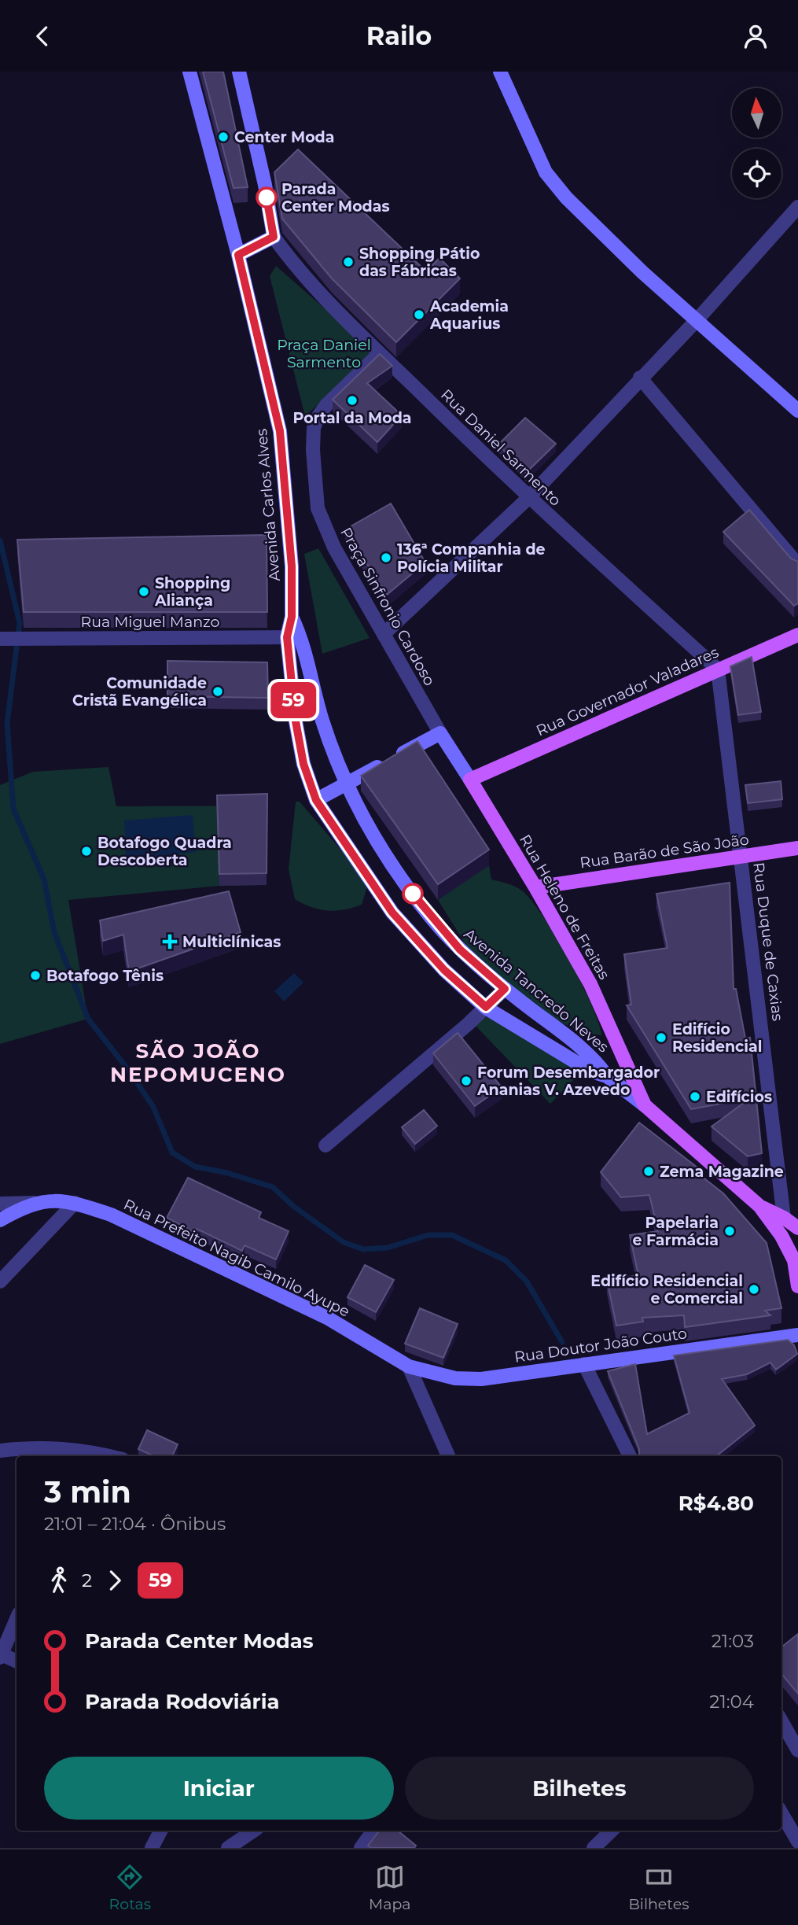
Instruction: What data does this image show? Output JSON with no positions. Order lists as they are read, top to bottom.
{
  "streets": {
    "main road": [
      "Avenida Carlos Alves",
      "Rua Governador Valadares",
      "Rua Barão de São João",
      "Rua Heleno de Freitas",
      "Avenida Tancredo Neves",
      "Rua Prefeito Nagib Camilo Ayupe",
      "Rua Doutor João Couto"
    ],
    "street": [
      "Rua Daniel Sarmento",
      "Praça Sinfronio Cardoso",
      "Rua Miguel Manzo",
      "Rua Duque de Caxias"
    ]
  },
  "crossings": [
    ["Rua Daniel Sarmento", "Praça Sinfronio Cardoso"],
    ["Rua Daniel Sarmento", "Rua Governador Valadares"],
    ["Rua Daniel Sarmento", "Rua Duque de Caxias"],
    ["Avenida Carlos Alves", "Rua Miguel Manzo"],
    ["Avenida Carlos Alves", "Avenida Tancredo Neves"],
    ["Praça Sinfronio Cardoso", "Rua Heleno de Freitas"],
    ["Rua Miguel Manzo", "Avenida Tancredo Neves"],
    ["Rua Governador Valadares", "Rua Heleno de Freitas"],
    ["Rua Governador Valadares", "Rua Duque de Caxias"],
    ["Rua Barão de São João", "Rua Heleno de Freitas"],
    ["Rua Barão de São João", "Rua Duque de Caxias"],
    ["Rua Heleno de Freitas", "Avenida Tancredo Neves"],
    ["Rua Prefeito Nagib Camilo Ayupe", "Rua Doutor João Couto"]
  ],
  "districts": ["SÃO JOÃO NEPOMUCENO"],
  "parks": ["Praça Daniel Sarmento"],
  "places": {
    "other": [
      "Center Moda",
      "Parada Center Modas",
      "Shopping Pátio das Fábricas",
      "Academia Aquarius",
      "Portal da Moda",
      "136ª Companhia de Polícia Militar",
      "Shopping Aliança",
      "Comunidade Cristã Evangélica",
      "Botafogo Quadra Descoberta",
      "Botafogo Tênis",
      "Edifício Residencial",
      "Forum Desembargador Ananias V. Azevedo",
      "Edifícios",
      "Zema Magazine",
      "Papelaria e Farmácia",
      "Edifício Residencial e Comercial"
    ],
    "health": ["Multiclínicas"]
  },
  "lines": ["bus line 59"],
  "north": "top",
  "page": {
    "header": "Railo",
    "on_map": "59",
    "heading": ["3 min", "21:01 – 21:04 · Ônibus", "R$4.80"],
    "legs": ["2", "59"],
    "list": [
      {
        "name": "Parada Center Modas",
        "value": "21:03"
      },
      {
        "name": "Parada Rodoviária",
        "value": "21:04"
      }
    ],
    "buttons": ["Iniciar", "Bilhetes"],
    "tabs": ["Rotas", "Mapa", "Bilhetes"]
  }
}
